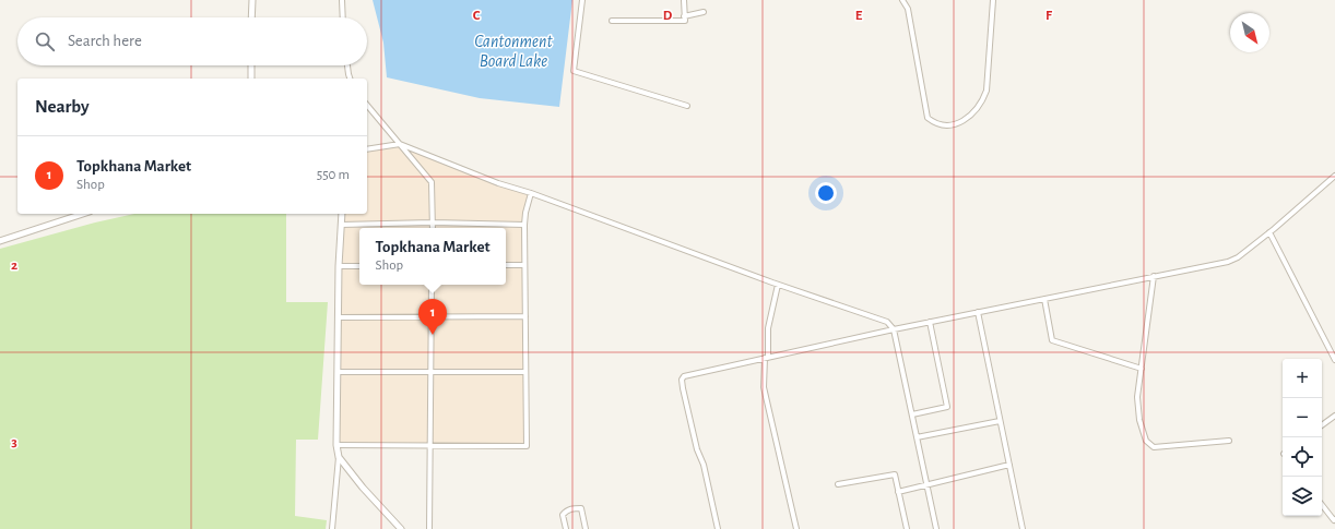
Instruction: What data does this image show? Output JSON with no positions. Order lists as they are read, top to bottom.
{
  "water": ["Cantonment Board Lake"],
  "north": "bottom right",
  "page": {
    "search": "Search here",
    "heading": "Nearby",
    "list": [
      {
        "mark": "1",
        "name": "Topkhana Market",
        "note": "Shop",
        "value": "550 m"
      }
    ],
    "popup": ["Topkhana Market", "Shop"],
    "pins": "1",
    "map_buttons": ["+", "−"]
  },
  "grid": {
    "columns": [
      "C",
      "D",
      "E",
      "F"
    ],
    "rows": ["2", "3"]
  }
}
